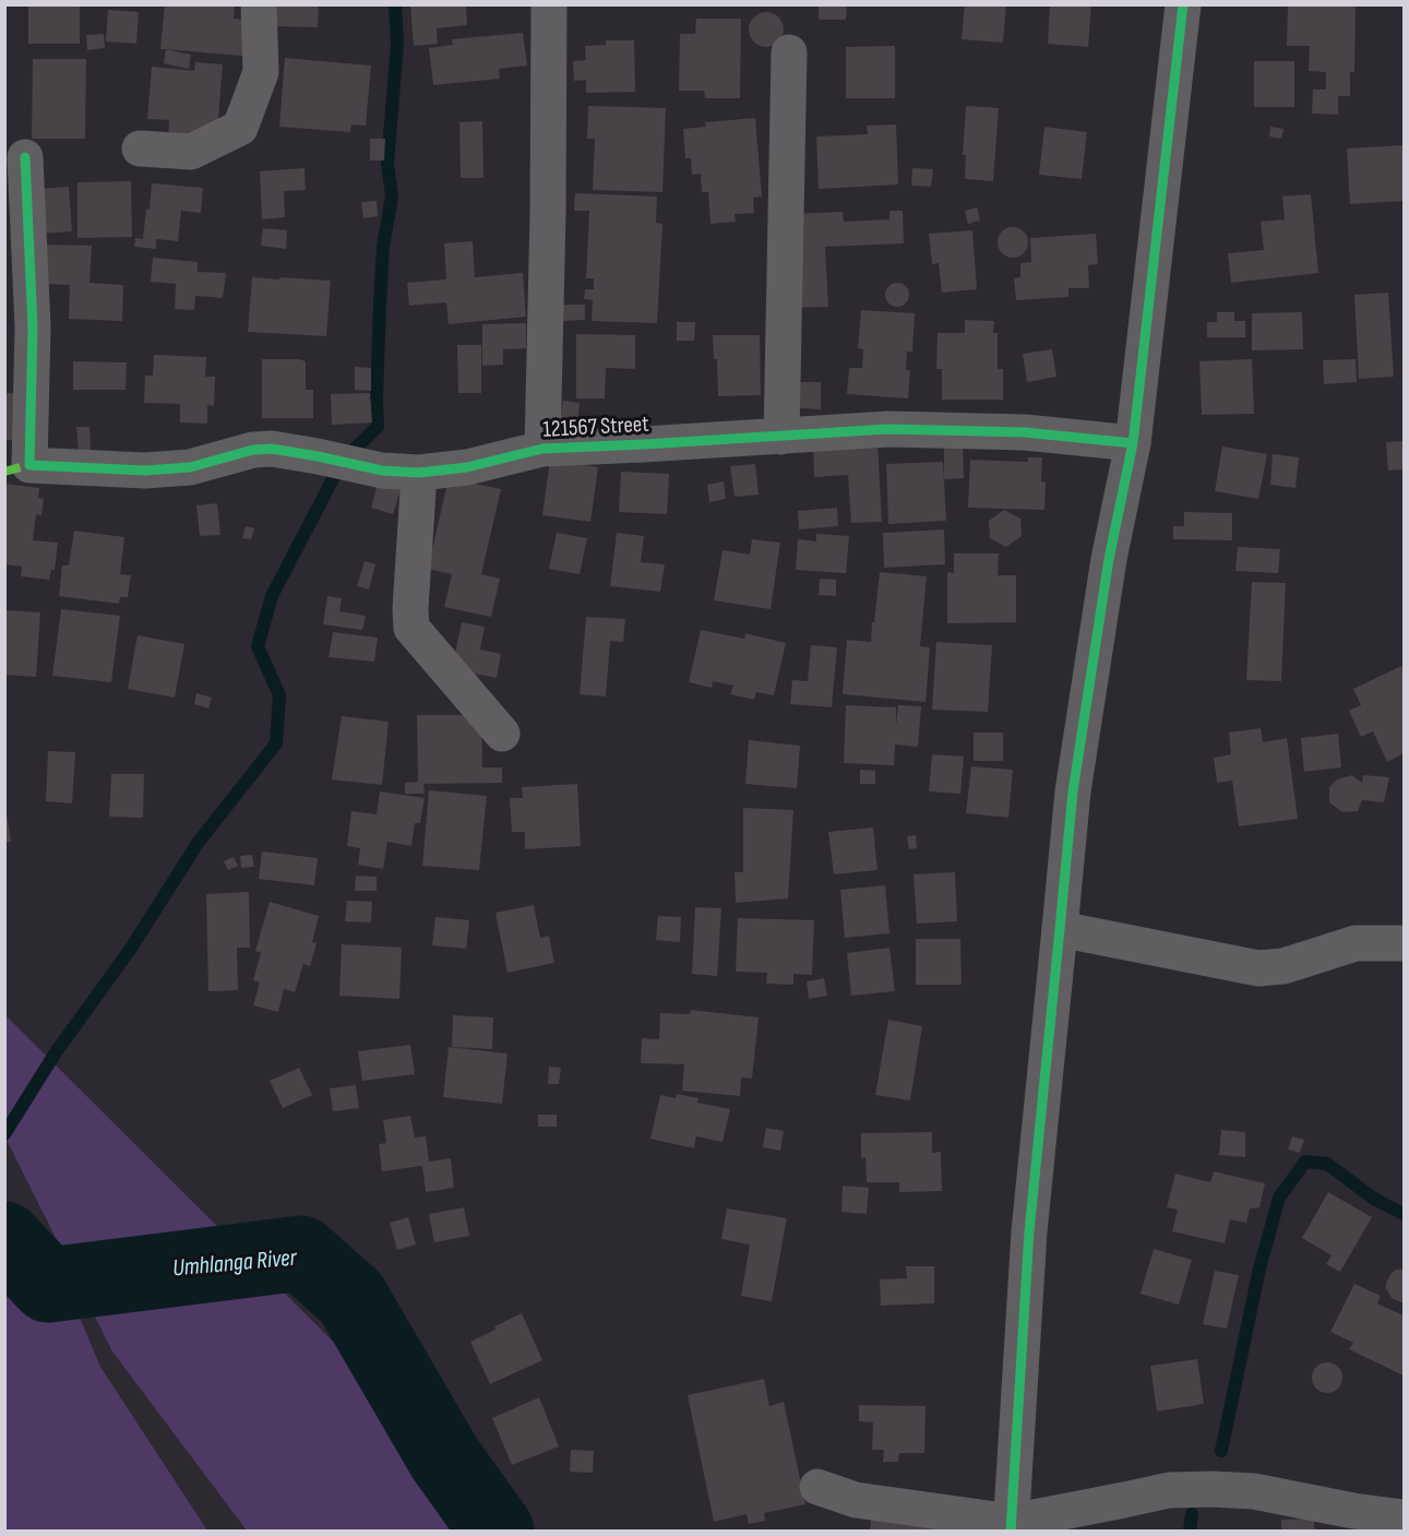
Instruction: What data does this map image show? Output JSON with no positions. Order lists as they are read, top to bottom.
{
  "streets": {
    "street": ["121567 Street"]
  },
  "water": ["Umhlanga River"]
}
